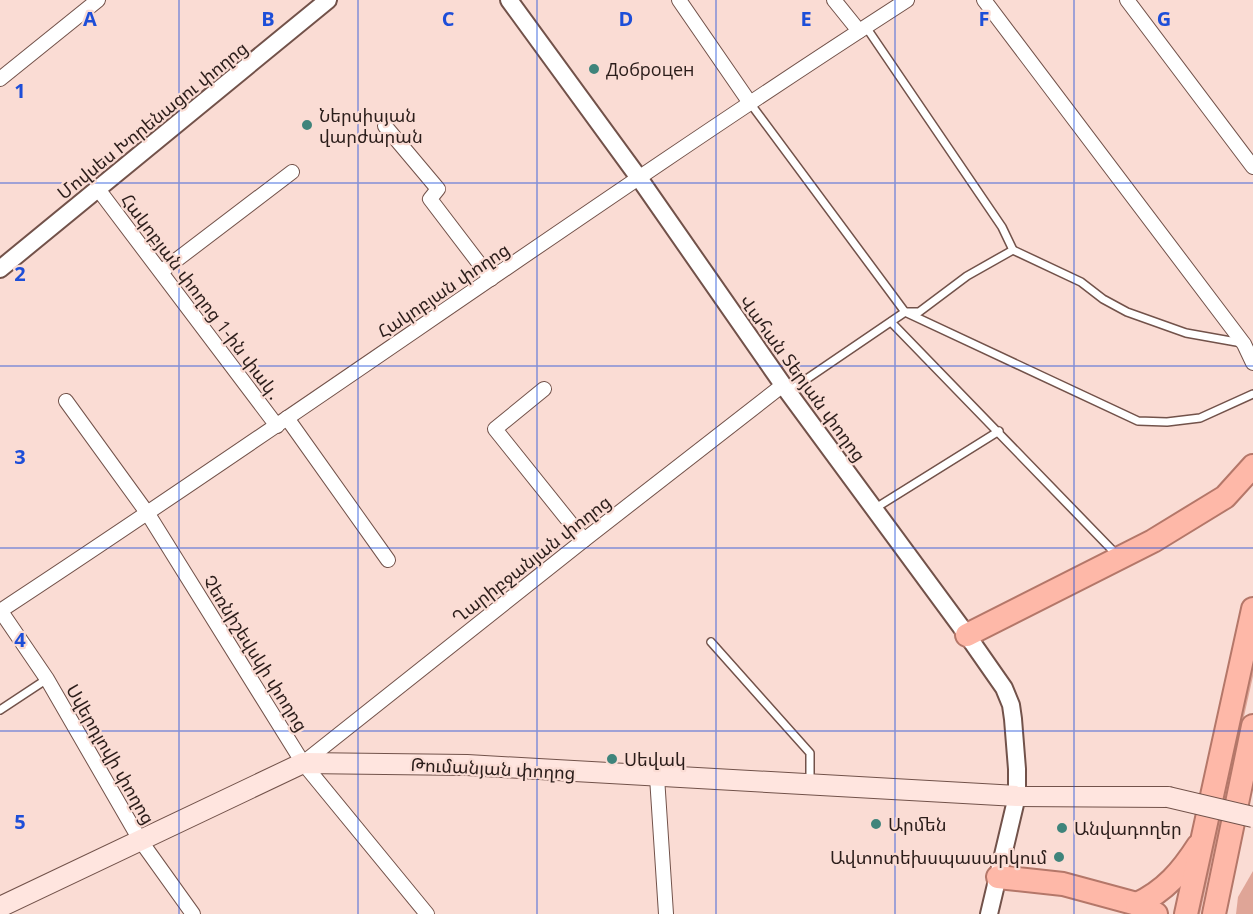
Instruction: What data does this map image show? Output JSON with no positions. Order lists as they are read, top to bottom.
{
  "streets": {
    "main road": ["Թումանյան փողոց"],
    "street": [
      "Մովսես Խորենացու փողոց",
      "Հակոբյան փողոց",
      "Հակոբյան փողոց 1-ին փակ․",
      "Վահան Տերյան փողոց",
      "Ղարիբջանյան փողոց",
      "Չեռնիշեվսկի փողոց",
      "Սվերդլովի փողոց"
    ]
  },
  "crossings": [
    ["Մովսես Խորենացու փողոց", "Հակոբյան փողոց 1-ին փակ․"],
    ["Հակոբյան փողոց", "Հակոբյան փողոց 1-ին փակ․"],
    ["Հակոբյան փողոց", "Վահան Տերյան փողոց"],
    ["Հակոբյան փողոց", "Չեռնիշեվսկի փողոց"],
    ["Հակոբյան փողոց", "Սվերդլովի փողոց"],
    ["Վահան Տերյան փողոց", "Ղարիբջանյան փողոց"],
    ["Վահան Տերյան փողոց", "Թումանյան փողոց"],
    ["Ղարիբջանյան փողոց", "Չեռնիշեվսկի փողոց"],
    ["Ղարիբջանյան փողոց", "Թումանյան փողոց"],
    ["Չեռնիշեվսկի փողոց", "Թումանյան փողոց"],
    ["Սվերդլովի փողոց", "Թումանյան փողոց"]
  ],
  "places": [
    "Доброцен",
    "Ներսիսյան վարժարան",
    "Սեվակ",
    "Արմեն",
    "Անվադողեր",
    "Ավտոտեխսպասարկում"
  ],
  "grid": {
    "columns": [
      "A",
      "B",
      "C",
      "D",
      "E",
      "F",
      "G"
    ],
    "rows": [
      "1",
      "2",
      "3",
      "4",
      "5"
    ]
  }
}
